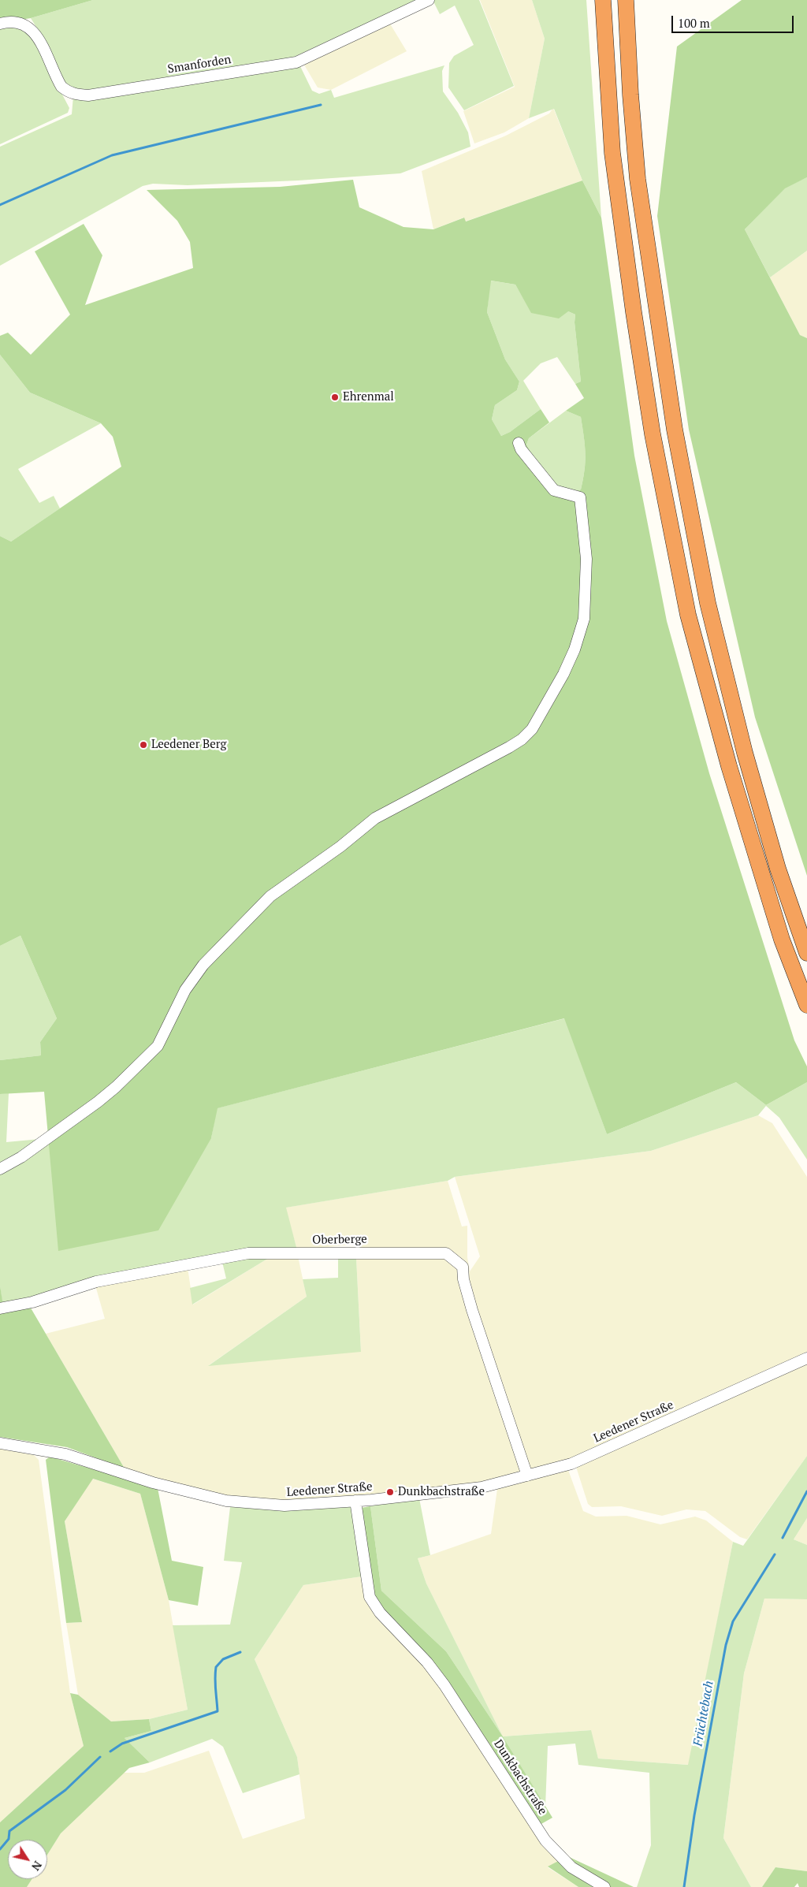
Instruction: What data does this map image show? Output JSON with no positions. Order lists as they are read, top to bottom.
{
  "streets": {
    "street": [
      "Smanforden",
      "Oberberge",
      "Leedener Straße",
      "Dunkbachstraße"
    ]
  },
  "crossings": [
    ["Oberberge", "Leedener Straße"],
    ["Leedener Straße", "Dunkbachstraße"]
  ],
  "water": ["Früchtebach"],
  "places": ["Ehrenmal", "Leedener Berg", "Dunkbachstraße"],
  "scale_bar": "100 m",
  "north": "bottom right"
}
